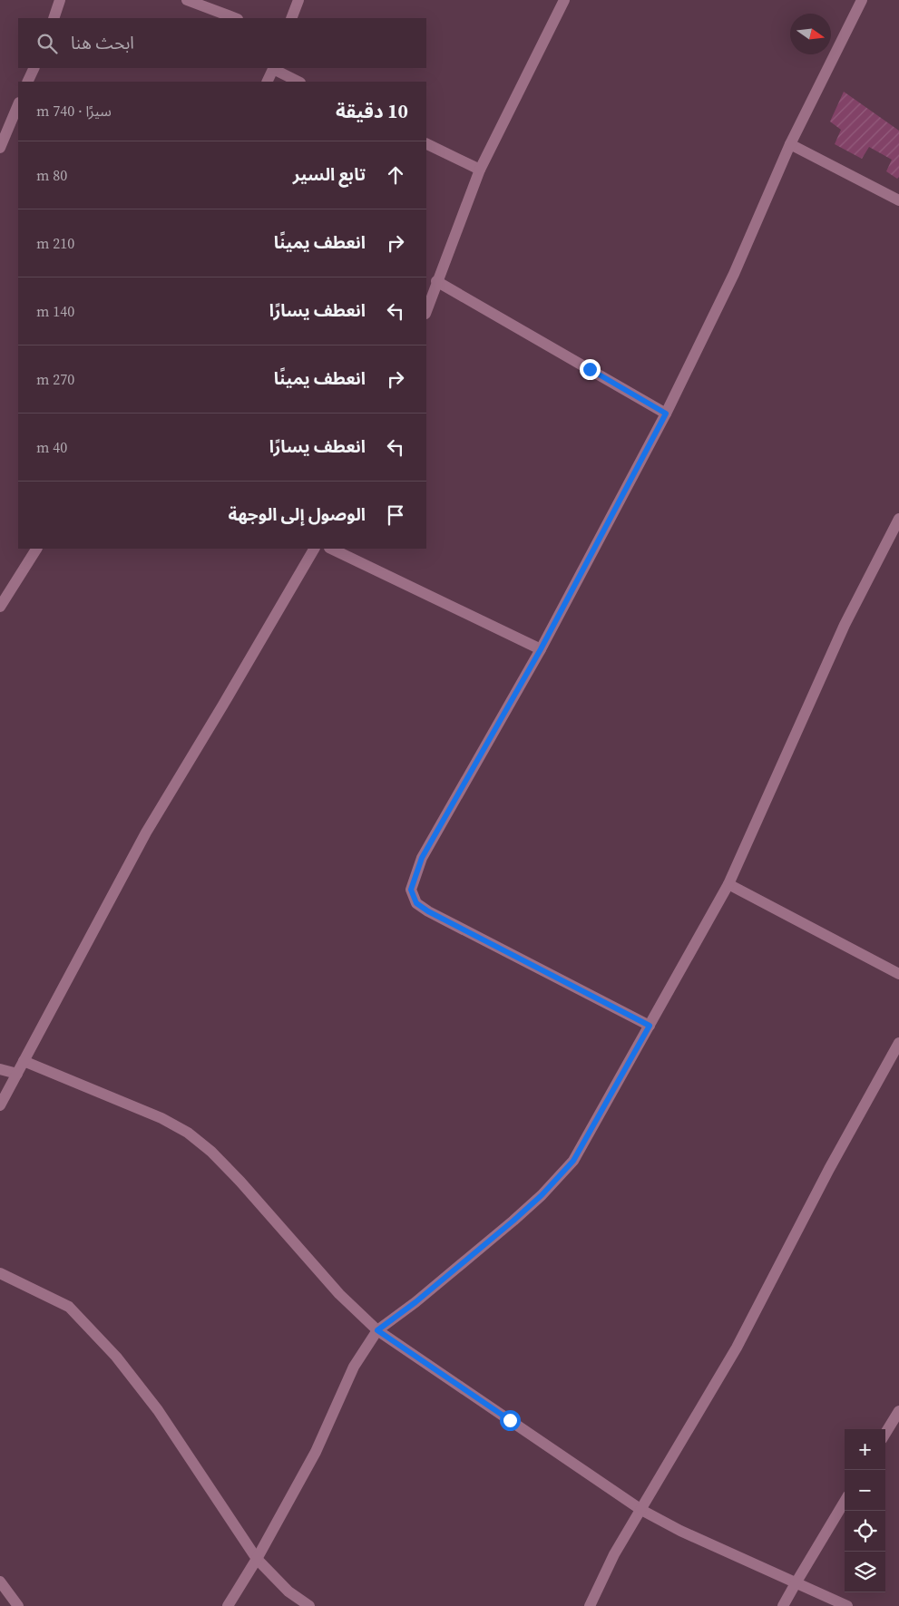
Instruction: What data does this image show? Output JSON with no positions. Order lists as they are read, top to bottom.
{
  "north": "right",
  "page": {
    "search": "ابحث هنا",
    "heading": ["10 دقيقة", "سيرًا · 740 m"],
    "list": [
      ["تابع السير", "80 m"],
      ["انعطف يمينًا", "210 m"],
      ["انعطف يسارًا", "140 m"],
      ["انعطف يمينًا", "270 m"],
      ["انعطف يسارًا", "40 m"],
      "الوصول إلى الوجهة"
    ],
    "map_buttons": ["+", "−"]
  }
}
